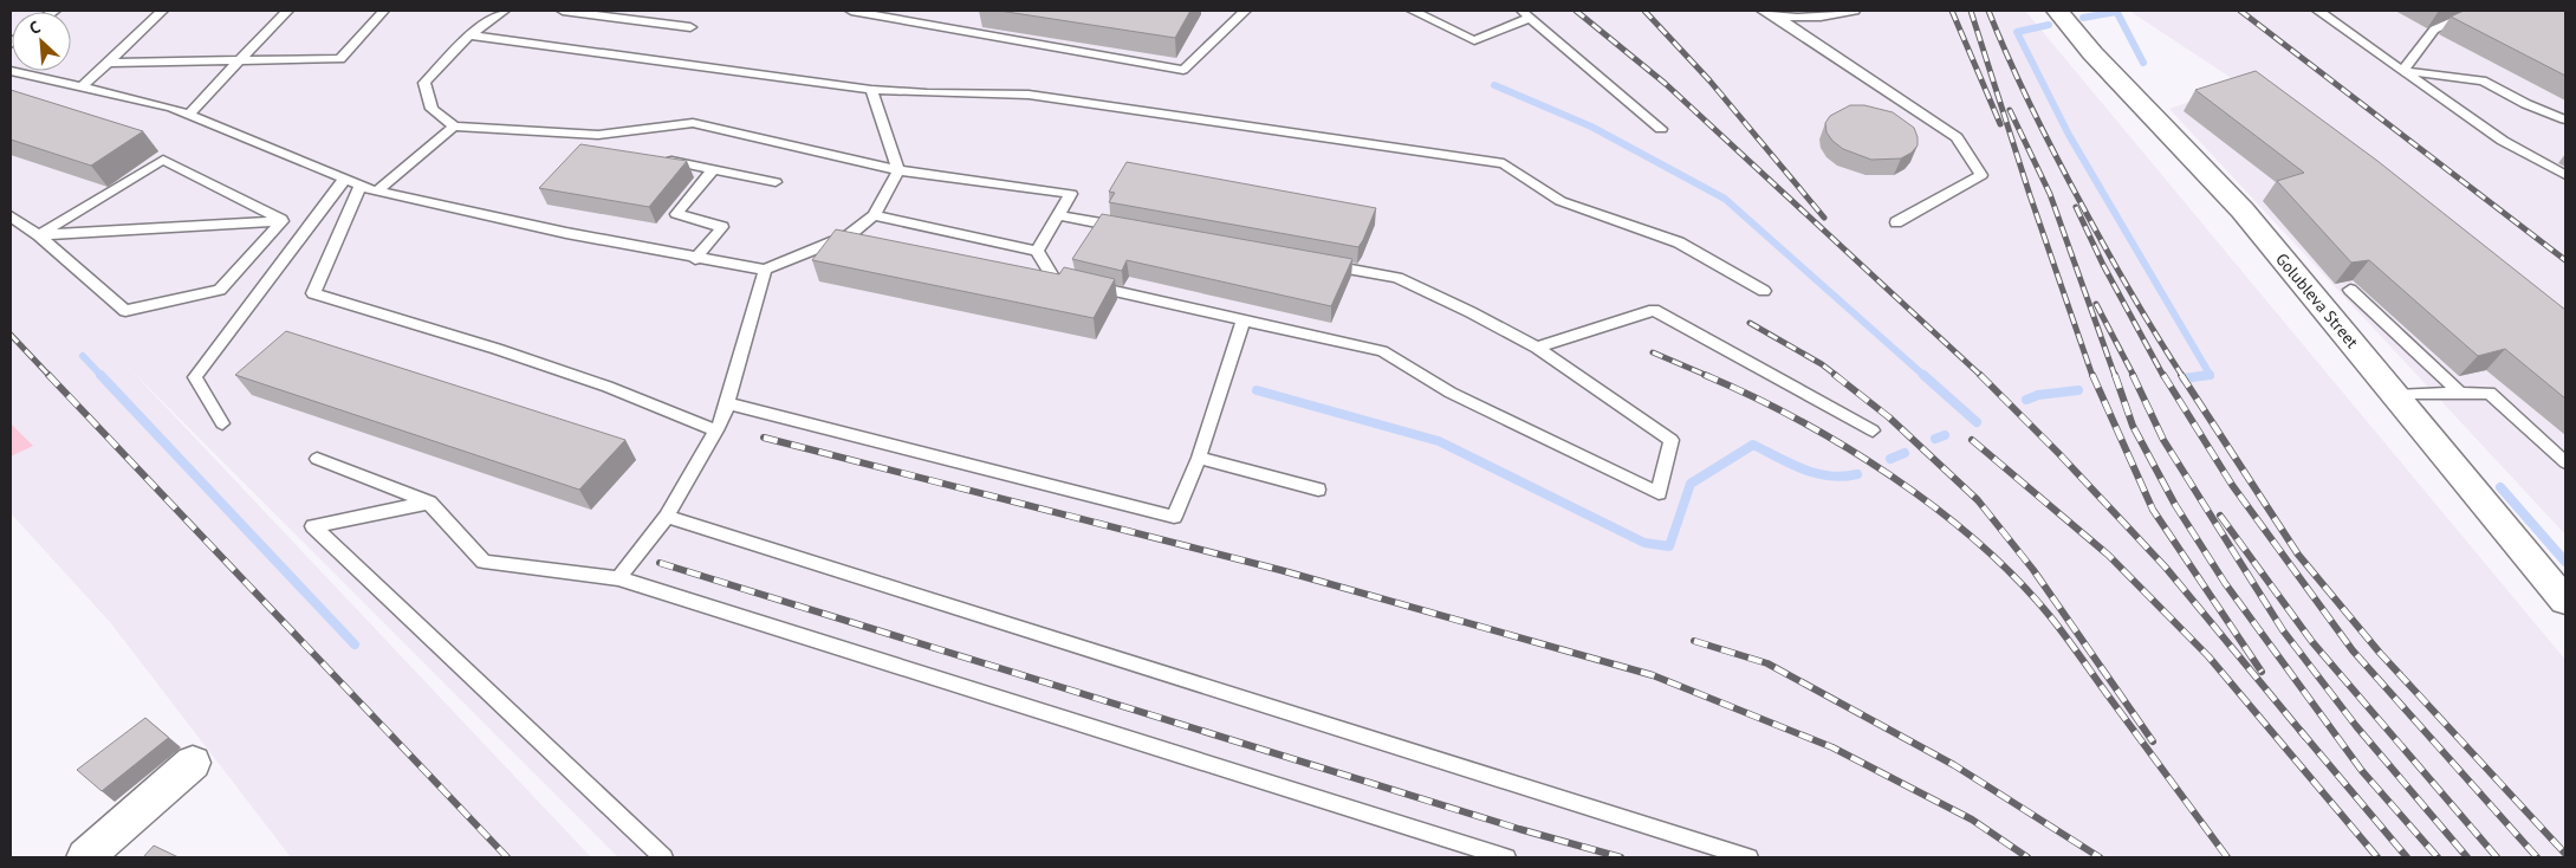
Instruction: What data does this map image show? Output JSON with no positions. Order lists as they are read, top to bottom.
{
  "streets": {
    "street": ["Golubleva Street"]
  },
  "north": "top left"
}
